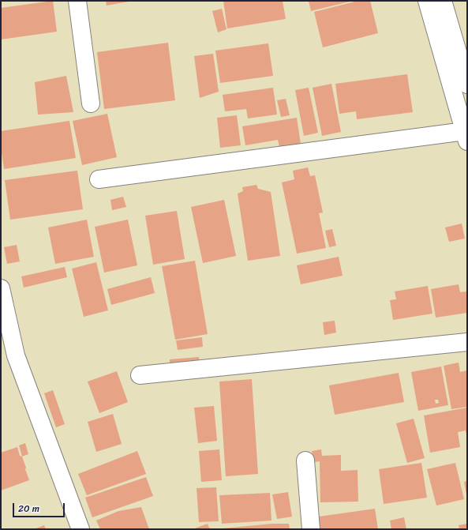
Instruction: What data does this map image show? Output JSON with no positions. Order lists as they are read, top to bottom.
{
  "scale_bar": "20 m"
}
